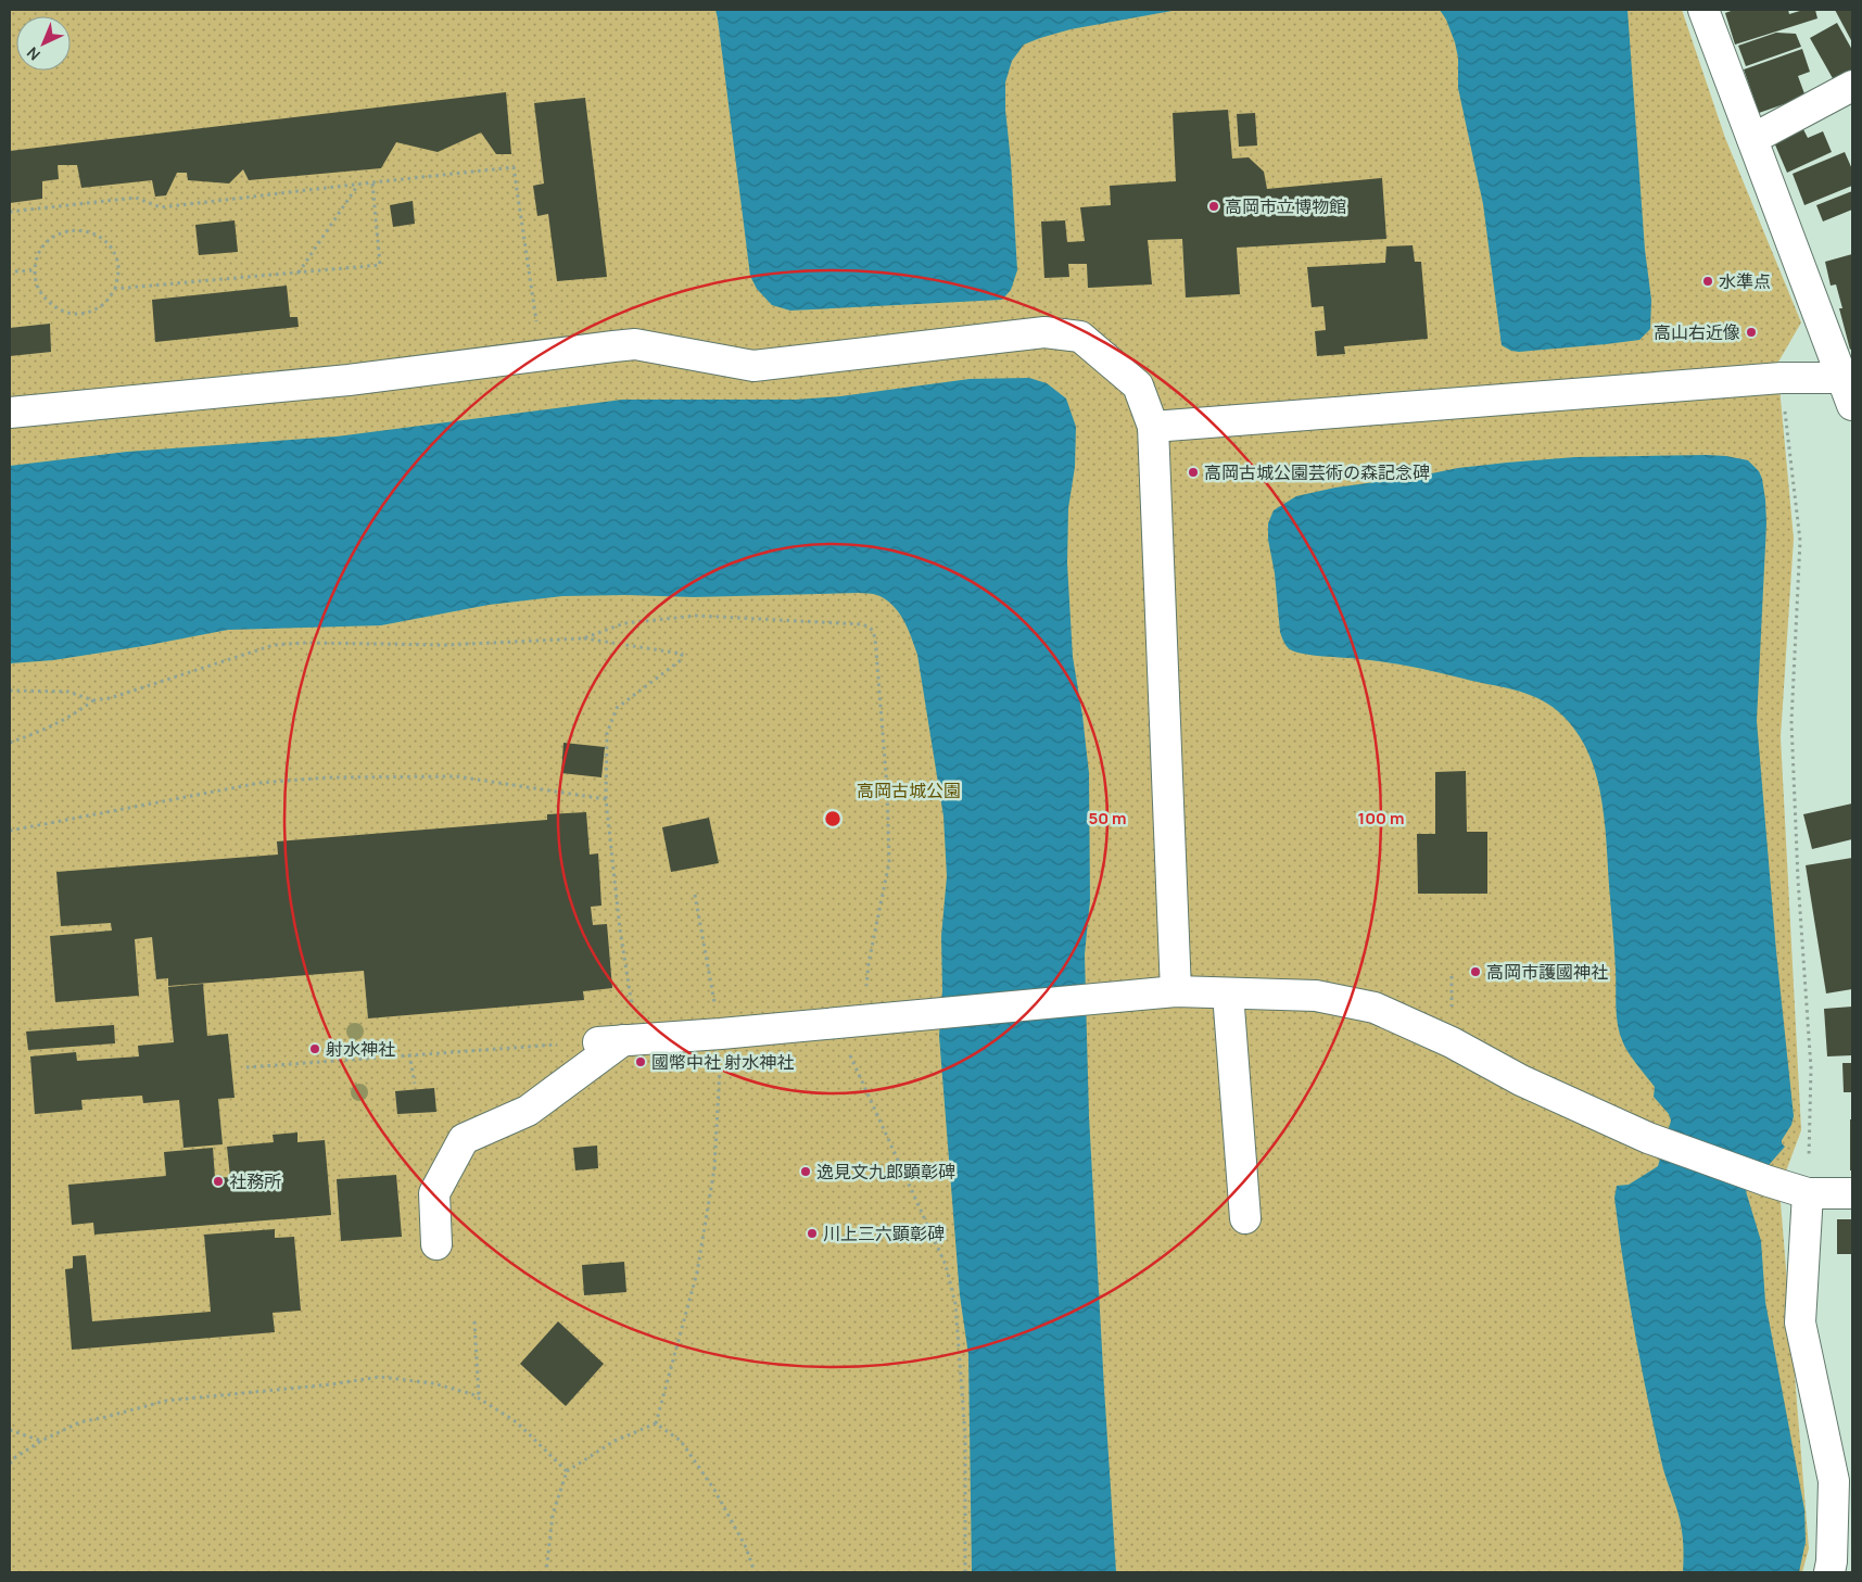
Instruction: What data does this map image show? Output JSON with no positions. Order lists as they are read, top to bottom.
{
  "parks": ["高岡古城公園"],
  "places": [
    "高岡市立博物館",
    "水準点",
    "高山右近像",
    "高岡古城公園芸術の森記念碑",
    "高岡市護國神社",
    "射水神社",
    "國幣中社 射水神社",
    "逸見文九郎顕彰碑",
    "社務所",
    "川上三六顕彰碑"
  ],
  "north": "bottom left",
  "rings": ["50 m", "100 m"]
}
